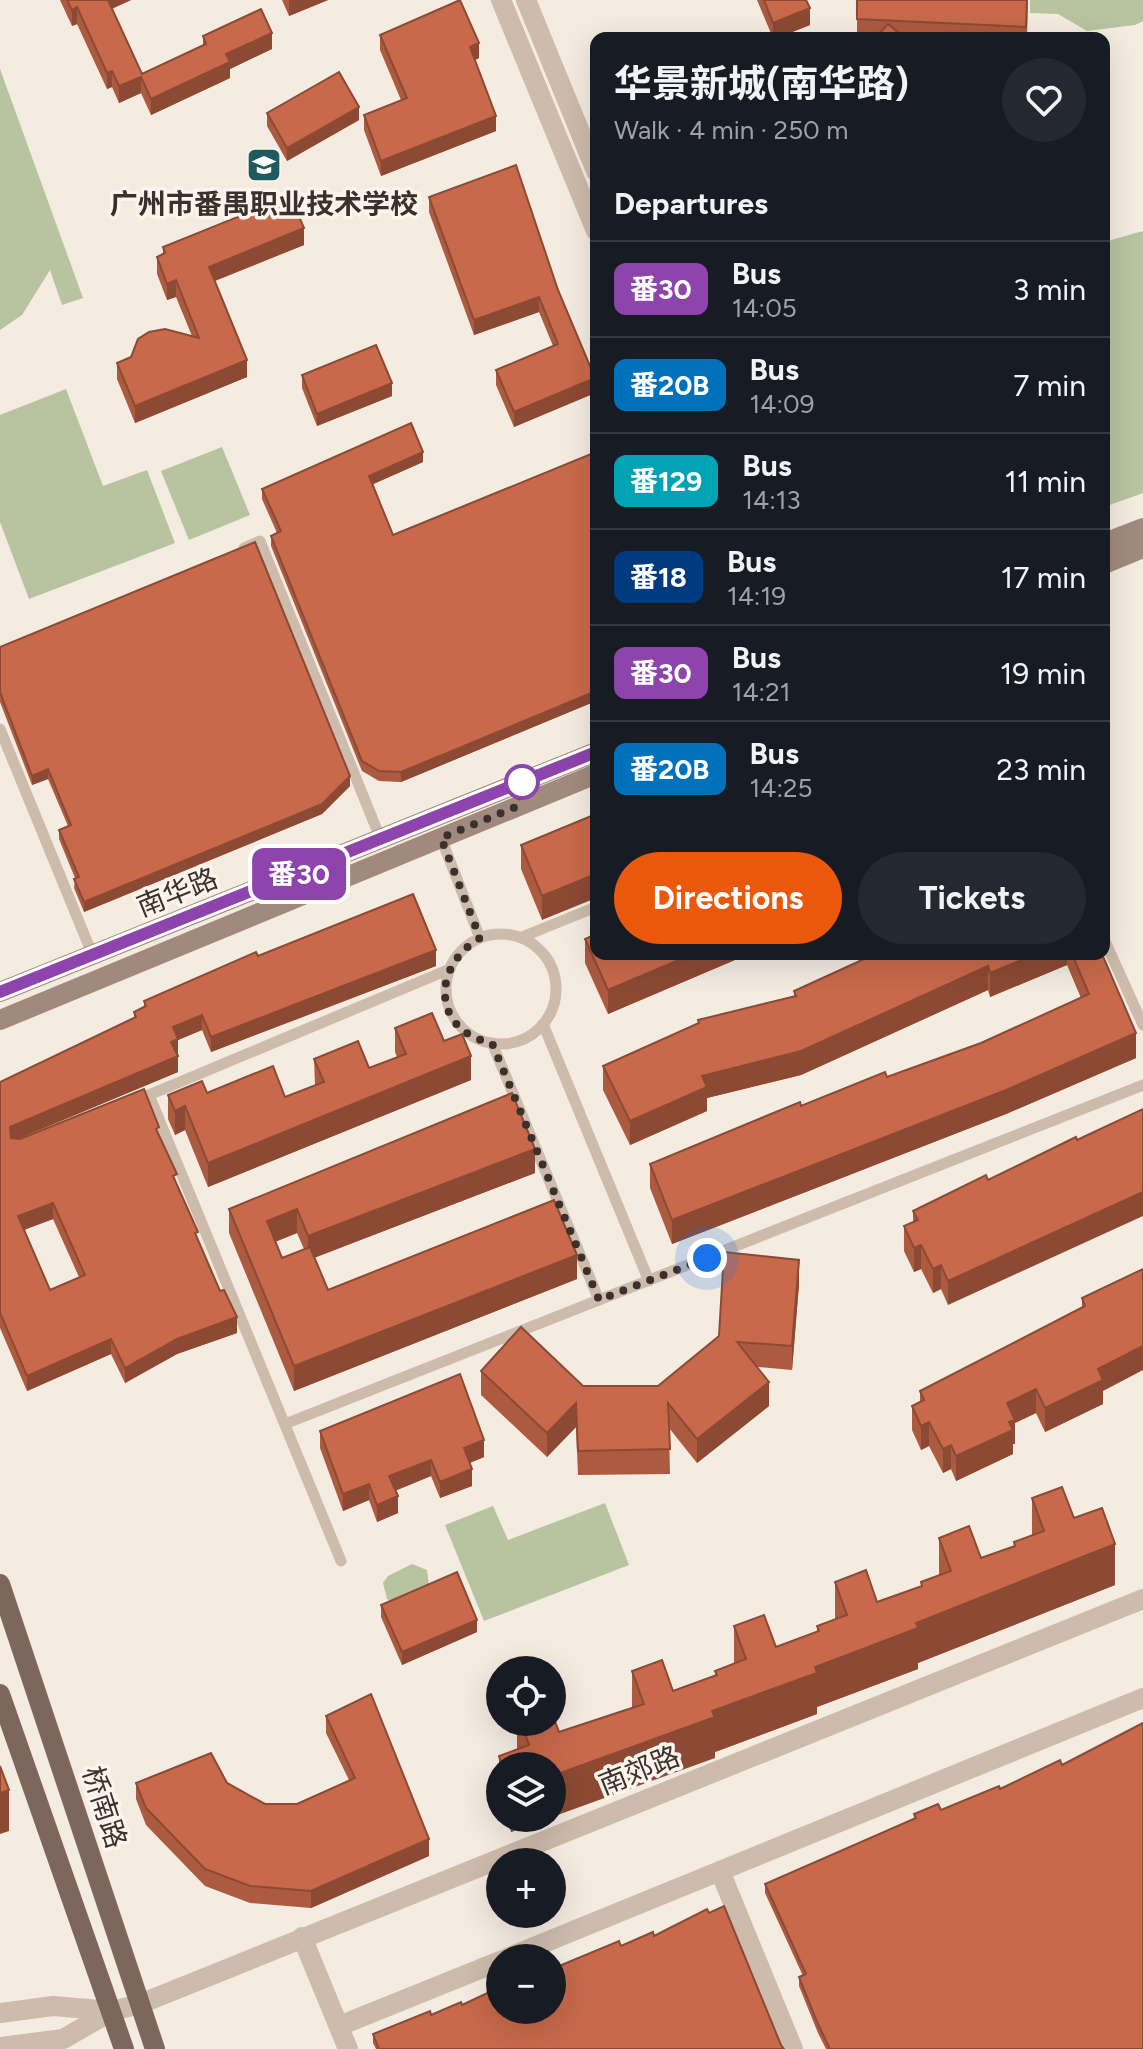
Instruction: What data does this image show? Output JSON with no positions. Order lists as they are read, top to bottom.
{
  "streets": {
    "main road": ["桥南路"],
    "street": ["南华路", "南郊路"]
  },
  "crossings": [
    ["南郊路", "桥南路"]
  ],
  "places": {
    "school or university": ["广州市番禺职业技术学校"]
  },
  "lines": ["bus line 番30"],
  "page": {
    "on_map": "番30",
    "heading": [
      ["华景新城(南华路)", "Walk · 4 min · 250 m"],
      "Departures"
    ],
    "list": [
      {
        "mark": "番30",
        "name": "Bus",
        "note": "14:05",
        "value": "3 min"
      },
      {
        "mark": "番20B",
        "name": "Bus",
        "note": "14:09",
        "value": "7 min"
      },
      {
        "mark": "番129",
        "name": "Bus",
        "note": "14:13",
        "value": "11 min"
      },
      {
        "mark": "番18",
        "name": "Bus",
        "note": "14:19",
        "value": "17 min"
      },
      {
        "mark": "番30",
        "name": "Bus",
        "note": "14:21",
        "value": "19 min"
      },
      {
        "mark": "番20B",
        "name": "Bus",
        "note": "14:25",
        "value": "23 min"
      }
    ],
    "buttons": ["Directions", "Tickets"],
    "map_buttons": ["+", "−"]
  }
}
